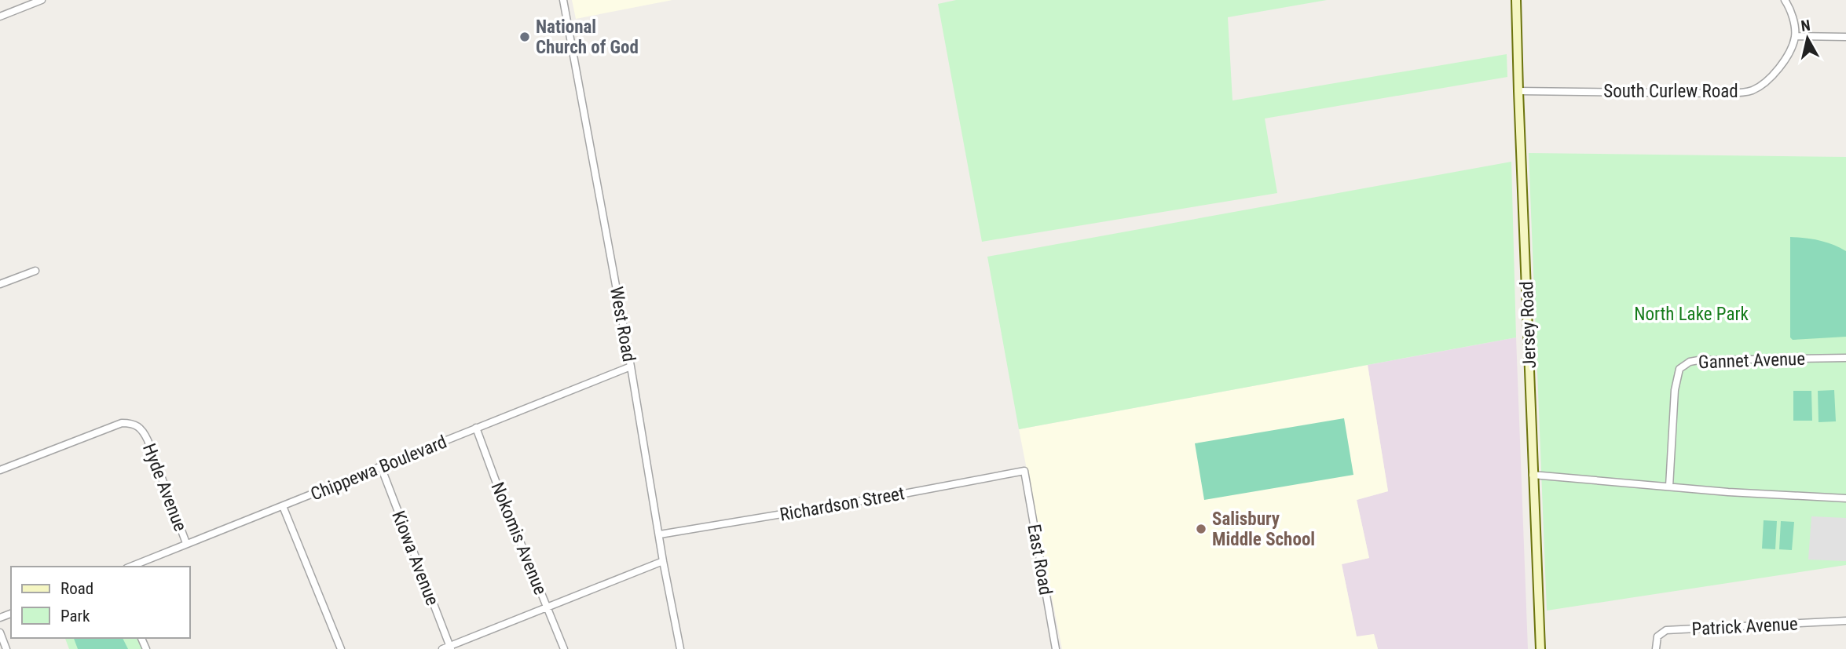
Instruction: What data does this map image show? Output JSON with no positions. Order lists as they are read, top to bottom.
{
  "streets": {
    "street": [
      "South Curlew Road",
      "West Road",
      "Jersey Road",
      "Gannet Avenue",
      "Chippewa Boulevard",
      "Hyde Avenue",
      "Richardson Street",
      "Nokomis Avenue",
      "Kiowa Avenue",
      "East Road",
      "Patrick Avenue"
    ]
  },
  "crossings": [
    ["South Curlew Road", "Jersey Road"],
    ["West Road", "Chippewa Boulevard"],
    ["West Road", "Richardson Street"],
    ["Chippewa Boulevard", "Hyde Avenue"],
    ["Chippewa Boulevard", "Nokomis Avenue"],
    ["Chippewa Boulevard", "Kiowa Avenue"],
    ["Richardson Street", "East Road"]
  ],
  "parks": ["North Lake Park"],
  "places": ["National Church of God", "Salisbury Middle School"],
  "legend": ["Road", "Park"],
  "north": "top"
}
